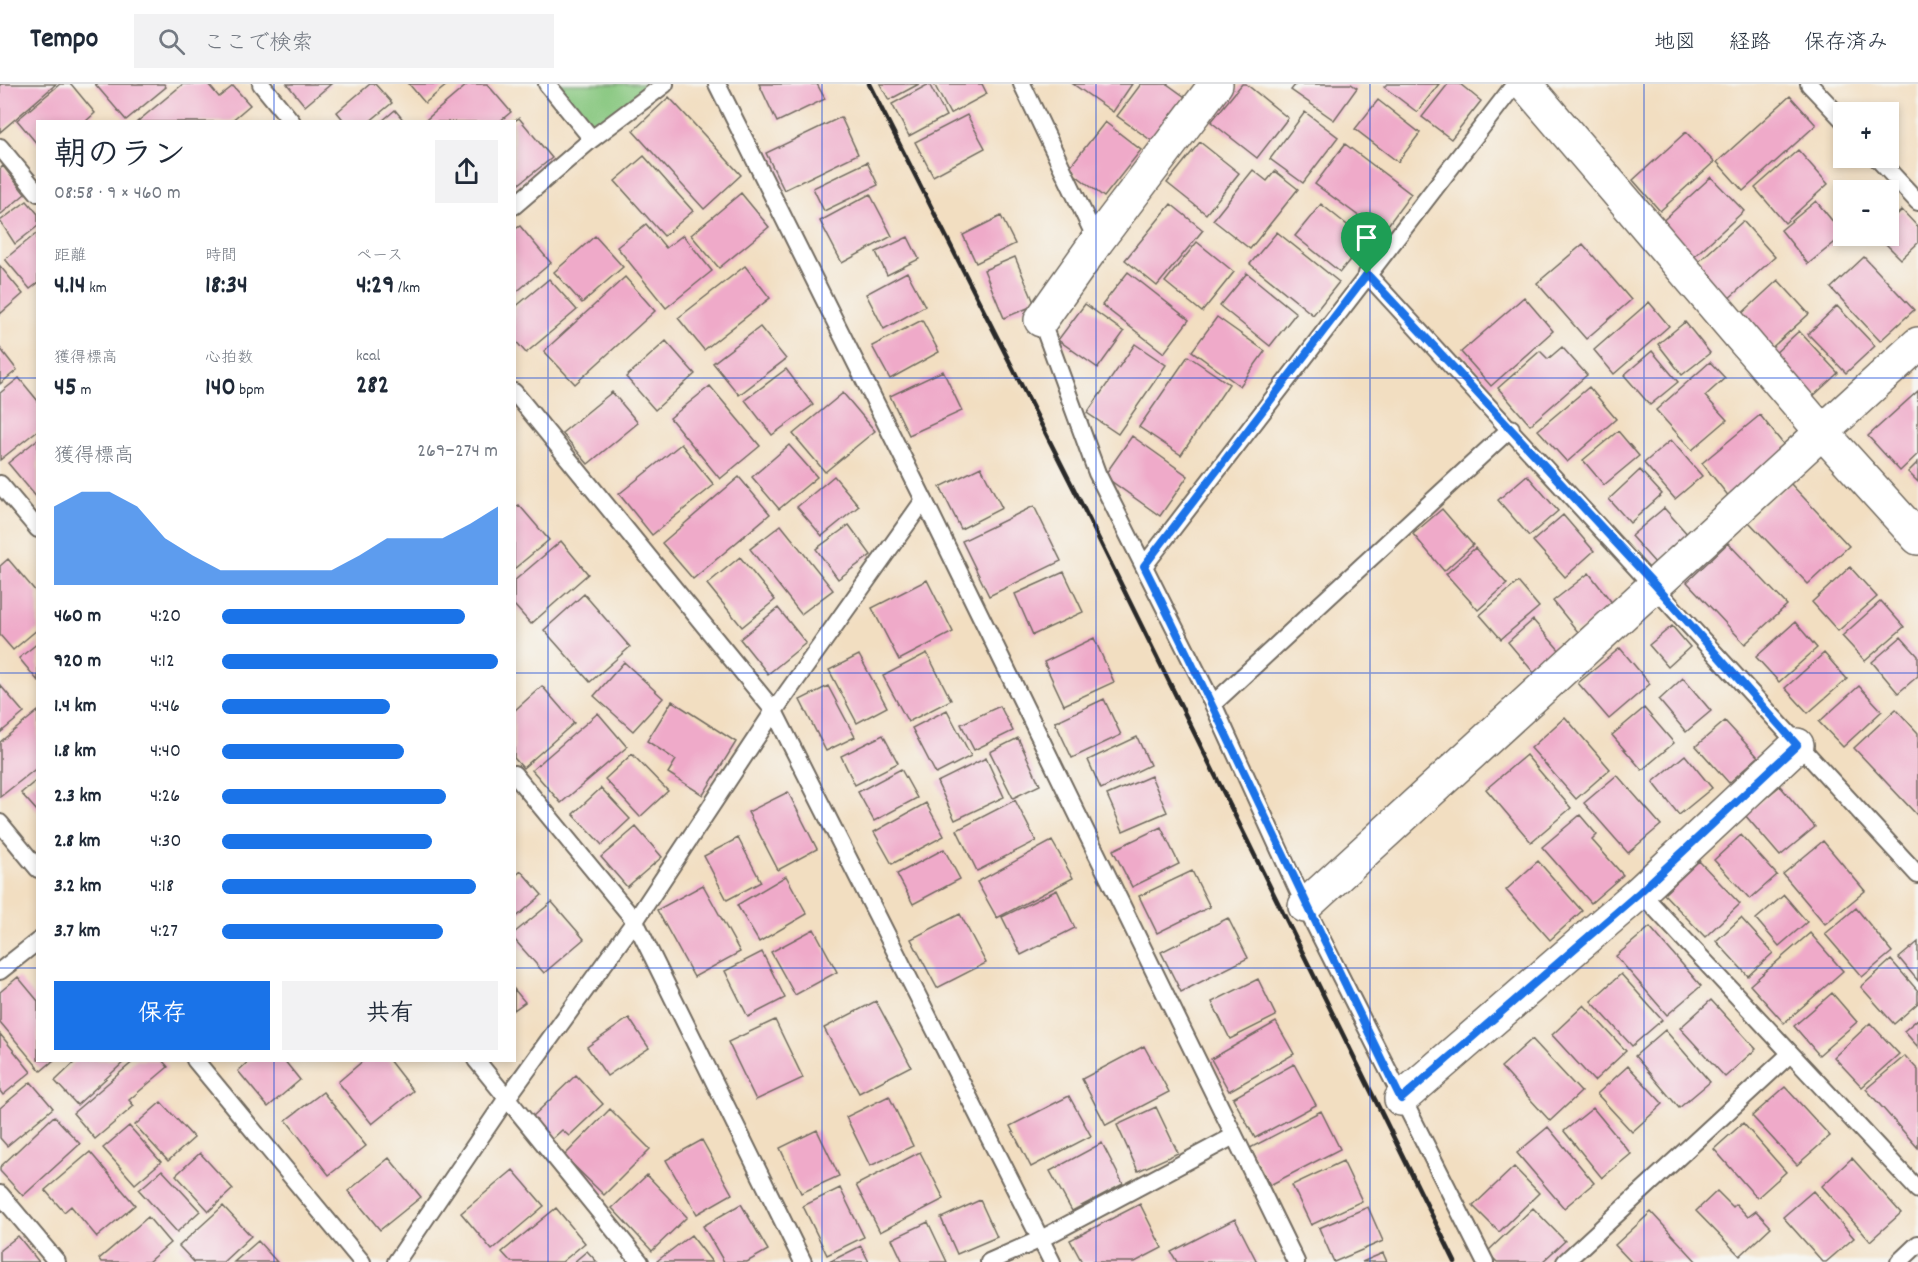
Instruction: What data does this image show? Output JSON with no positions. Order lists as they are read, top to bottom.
{
  "page": {
    "header": "Tempo",
    "search": "ここで検索",
    "nav": ["地図", "経路", "保存済み"],
    "map_buttons": ["+", "−"],
    "heading": ["朝のラン", "08:58 · 9 × 460 m"],
    "stats": [
      ["距離", "4.14 km"],
      ["時間", "18:34"],
      ["ペース", "4:29 /km"],
      ["獲得標高", "45 m"],
      ["心拍数", "140 bpm"],
      ["kcal", "282"]
    ],
    "chart": ["獲得標高", "269–274 m"],
    "list": [
      {
        "name": "460 m",
        "note": "4:20"
      },
      {
        "name": "920 m",
        "note": "4:12"
      },
      {
        "name": "1.4 km",
        "note": "4:46"
      },
      {
        "name": "1.8 km",
        "note": "4:40"
      },
      {
        "name": "2.3 km",
        "note": "4:26"
      },
      {
        "name": "2.8 km",
        "note": "4:30"
      },
      {
        "name": "3.2 km",
        "note": "4:18"
      },
      {
        "name": "3.7 km",
        "note": "4:27"
      }
    ],
    "buttons": ["保存", "共有"]
  }
}
